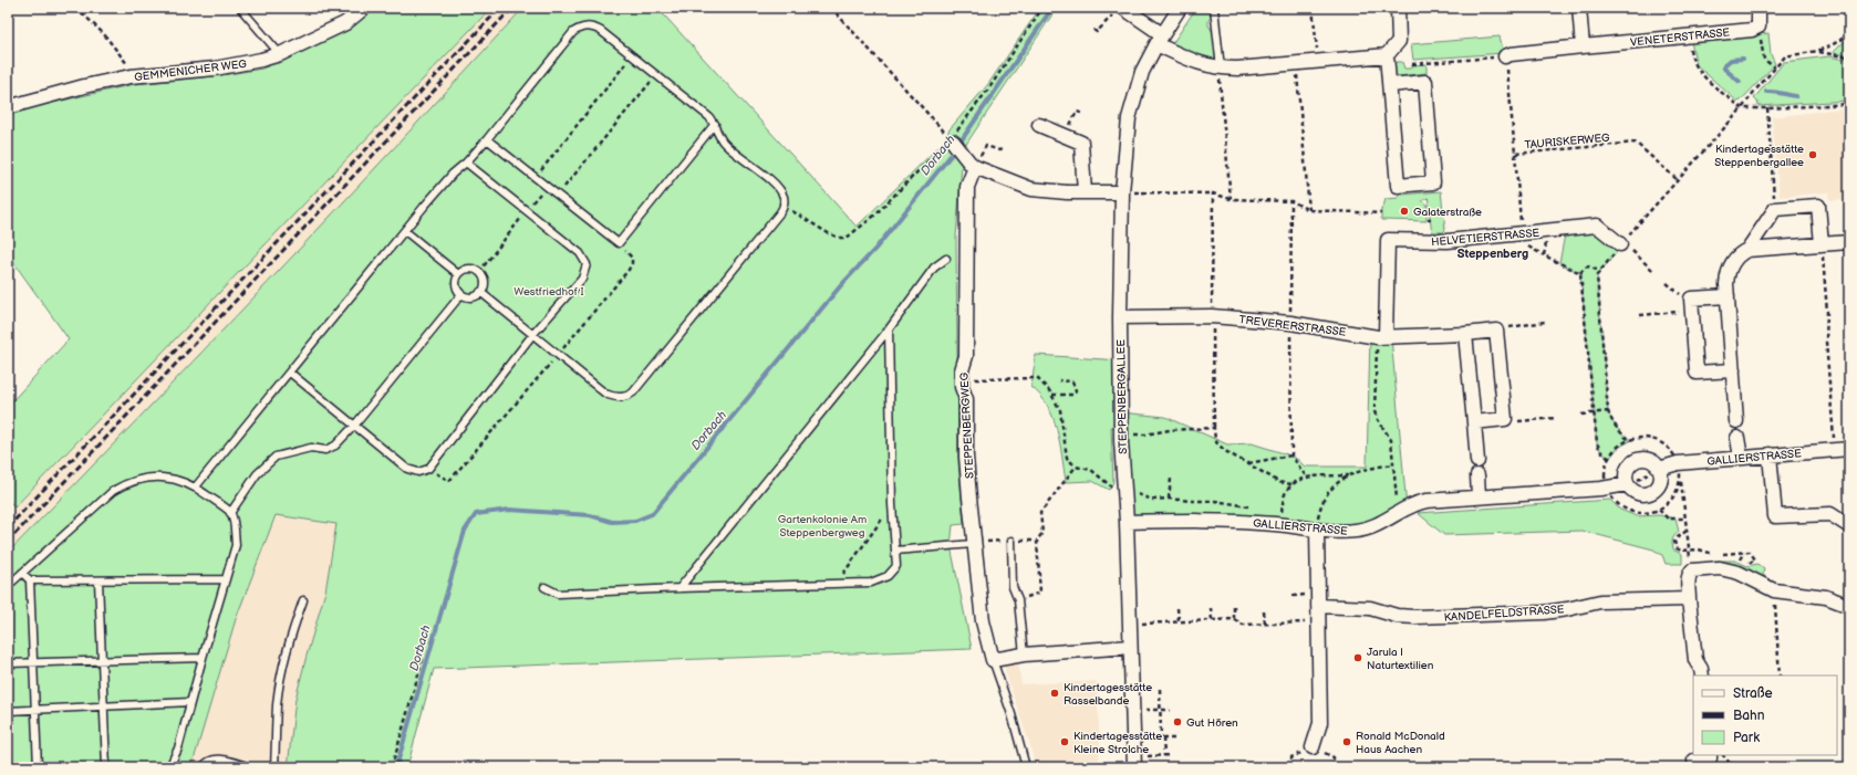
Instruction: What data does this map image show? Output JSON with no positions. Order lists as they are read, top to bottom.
{
  "streets": {
    "street": [
      "VENETERSTRASSE",
      "GEMMENICHER WEG",
      "HELVETIERSTRASSE",
      "TREVERERSTRASSE",
      "STEPPENBERGALLEE",
      "STEPPENBERGWEG",
      "GALLIERSTRASSE",
      "KANDELFELDSTRASSE"
    ],
    "path": ["TAURISKERWEG"]
  },
  "crossings": [
    ["VENETERSTRASSE", "TAURISKERWEG"],
    ["HELVETIERSTRASSE", "TREVERERSTRASSE"],
    ["TREVERERSTRASSE", "STEPPENBERGALLEE"],
    ["STEPPENBERGALLEE", "GALLIERSTRASSE"]
  ],
  "districts": ["Steppenberg"],
  "water": ["Dorbach"],
  "parks": ["Westfriedhof I", "Gartenkolonie Am Steppenbergweg"],
  "places": [
    "Kindertagesstätte Steppenbergallee",
    "Galaterstraße",
    "Jarula | Naturtextilien",
    "Kindertagesstätte Rasselbande",
    "Gut Hören",
    "Kindertagesstätte Kleine Strolche",
    "Ronald McDonald Haus Aachen"
  ],
  "legend": ["Straße", "Bahn", "Park"]
}
